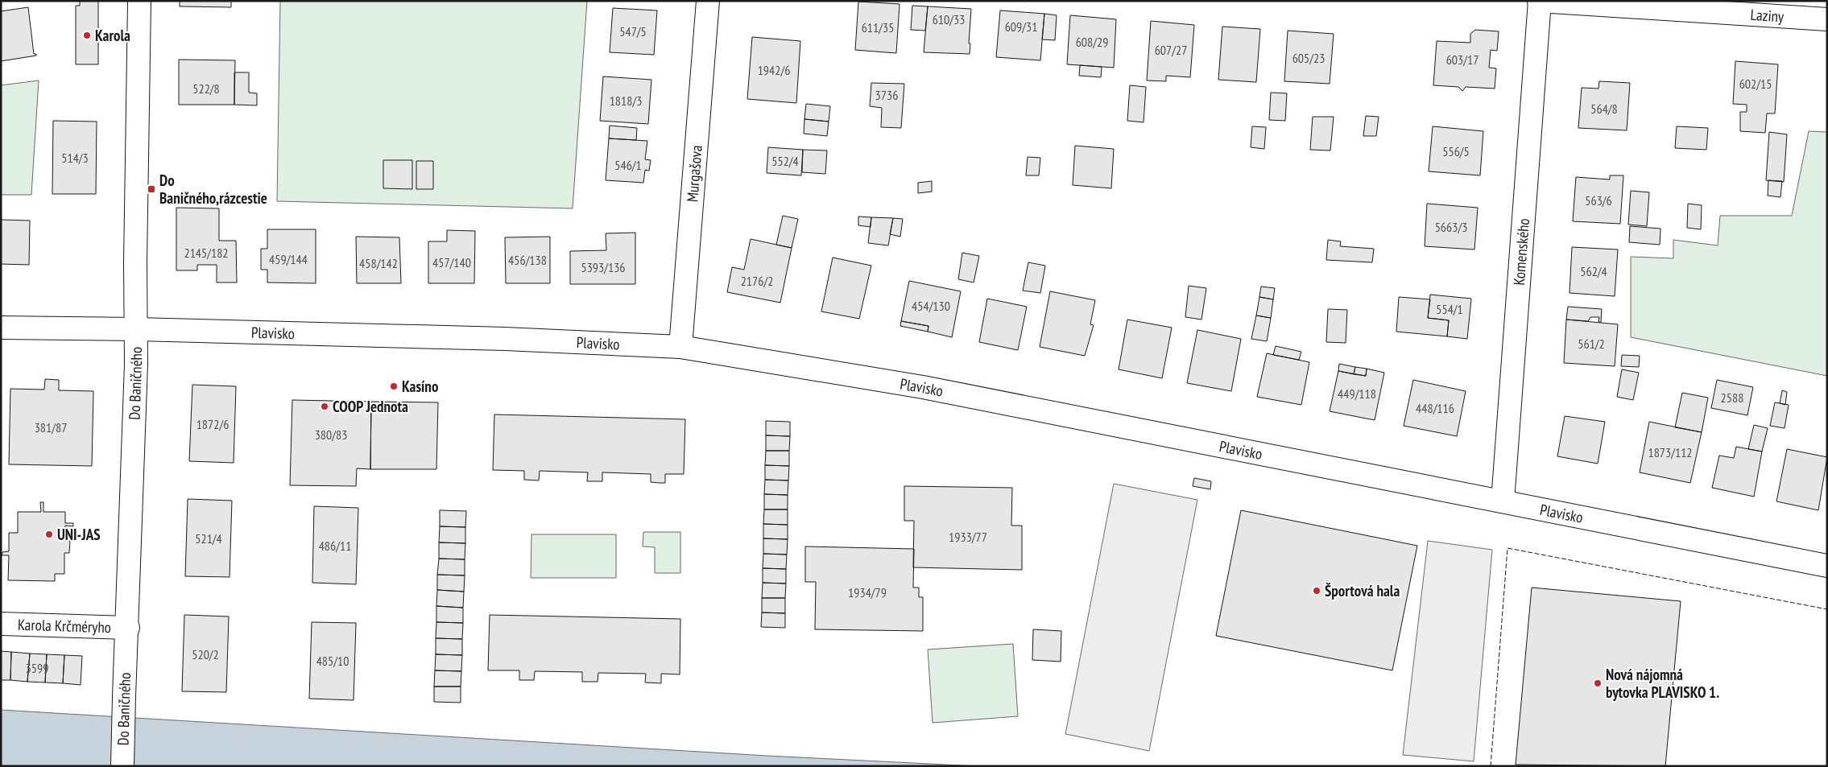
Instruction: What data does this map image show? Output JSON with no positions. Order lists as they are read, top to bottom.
{
  "streets": {
    "street": [
      "Laziny",
      "Murgašova",
      "Komenského",
      "Plavisko",
      "Do Baničného",
      "Karola Krčméryho"
    ]
  },
  "crossings": [
    ["Laziny", "Komenského"],
    ["Murgašova", "Plavisko"],
    ["Komenského", "Plavisko"],
    ["Plavisko", "Do Baničného"],
    ["Do Baničného", "Karola Krčméryho"]
  ],
  "places": {
    "other": [
      "Karola",
      "Kasíno",
      "COOP Jednota",
      "UNI-JAS",
      "Športová hala",
      "Nová nájomná bytovka PLAVISKO 1."
    ],
    "transit": ["Do Baničného,rázcestie"]
  },
  "house_numbers": [
    "610/33",
    "609/31",
    "611/35",
    "547/5",
    "608/29",
    "607/27",
    "605/23",
    "603/17",
    "1942/6",
    "602/15",
    "522/8",
    "3736",
    "1818/3",
    "564/8",
    "556/5",
    "514/3",
    "552/4",
    "546/1",
    "563/6",
    "5663/3",
    "2145/182",
    "459/144",
    "456/138",
    "457/140",
    "458/142",
    "5393/136",
    "562/4",
    "2176/2",
    "454/130",
    "554/1",
    "561/2",
    "449/118",
    "2588",
    "448/116",
    "1872/6",
    "381/87",
    "380/83",
    "1873/112",
    "1933/77",
    "521/4",
    "486/11",
    "1934/79",
    "520/2",
    "485/10",
    "3599"
  ]
}
